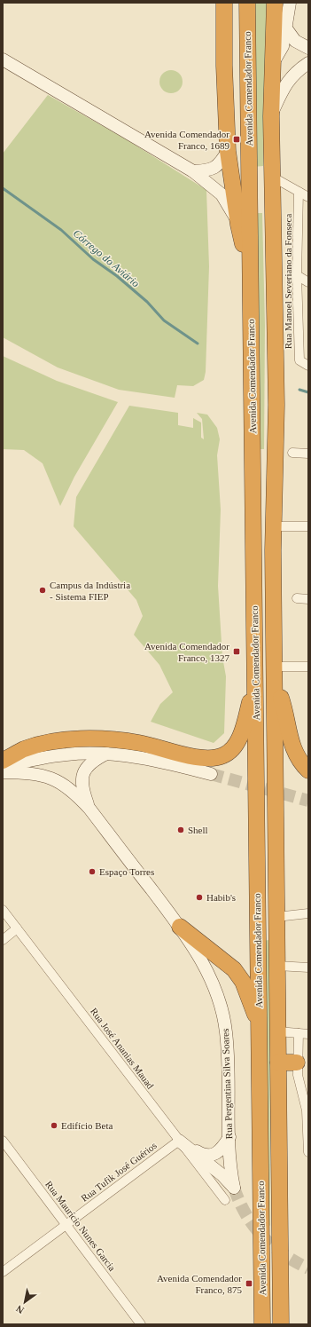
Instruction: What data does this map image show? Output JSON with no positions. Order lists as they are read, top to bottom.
{
  "streets": {
    "highway": ["Avenida Comendador Franco"],
    "main road": ["Rua Pergentina Silva Soares"],
    "street": [
      "Rua Manoel Severiano da Fonseca",
      "Rua José Ananias Mauad",
      "Rua Tufik José Guérios",
      "Rua Maurício Nunes Garcia"
    ]
  },
  "crossings": [
    ["Rua José Ananias Mauad", "Rua Pergentina Silva Soares"],
    ["Rua José Ananias Mauad", "Rua Tufik José Guérios"],
    ["Rua Pergentina Silva Soares", "Rua Tufik José Guérios"],
    ["Rua Tufik José Guérios", "Rua Maurício Nunes Garcia"]
  ],
  "water": ["Córrego do Aviário"],
  "places": {
    "transit": ["Avenida Comendador Franco, 1689", "Avenida Comendador Franco, 1327", "Avenida Comendador Franco, 875"],
    "other": [
      "Campus da Indústria - Sistema FIEP",
      "Shell",
      "Espaço Torres",
      "Habib's",
      "Edifício Beta"
    ]
  },
  "north": "bottom left"
}
